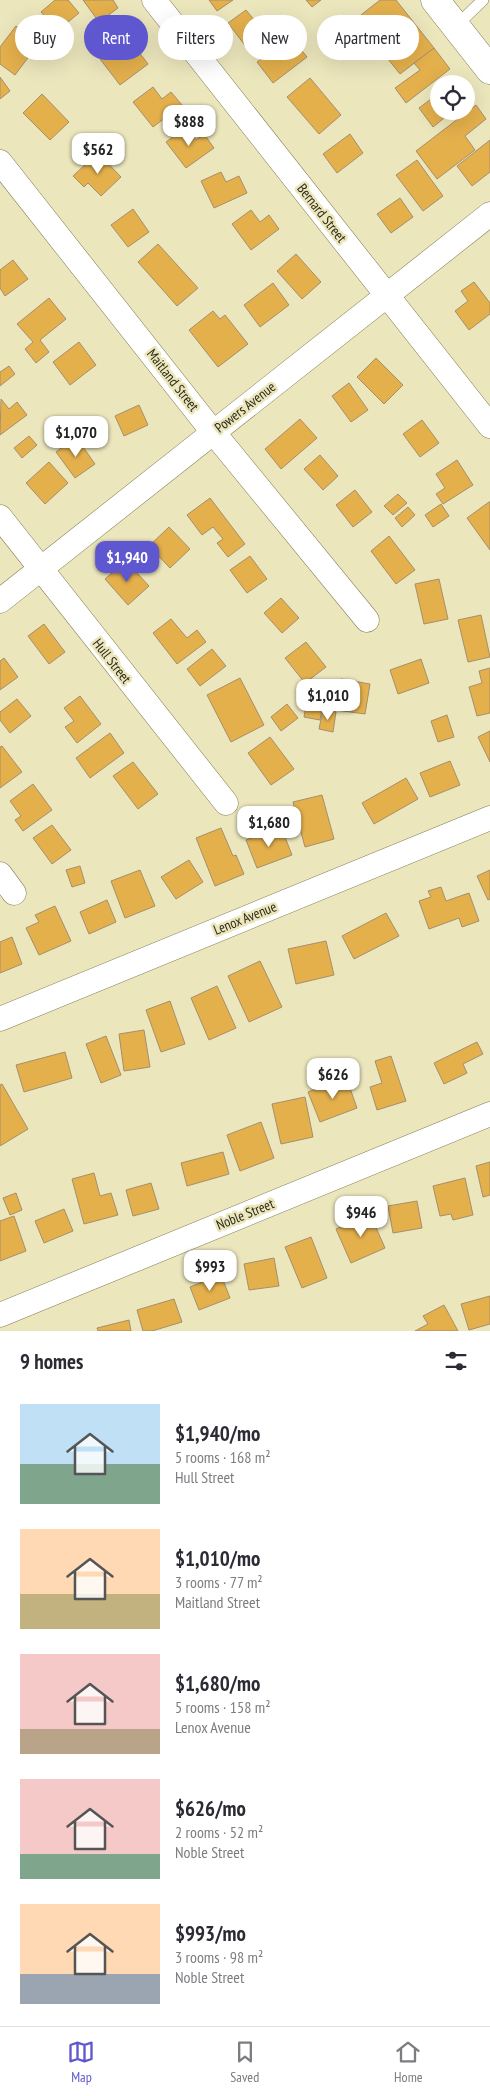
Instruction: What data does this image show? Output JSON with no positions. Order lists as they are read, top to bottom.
{
  "streets": {
    "street": [
      "Bernard Street",
      "Maitland Street",
      "Powers Avenue",
      "Hull Street",
      "Lenox Avenue",
      "Noble Street"
    ]
  },
  "crossings": [
    ["Bernard Street", "Powers Avenue"],
    ["Maitland Street", "Powers Avenue"],
    ["Powers Avenue", "Hull Street"]
  ],
  "page": {
    "chip": [
      "Buy",
      "Rent",
      "Filters",
      "New",
      "Apartment"
    ],
    "price": [
      "$888",
      "$562",
      "$1,070",
      "$1,940",
      "$1,010",
      "$1,680",
      "$626",
      "$946",
      "$993"
    ],
    "heading": "9 homes",
    "list": [
      {
        "name": "$1,940/mo",
        "note": "5 rooms · 168 m² · Hull Street"
      },
      {
        "name": "$1,010/mo",
        "note": "3 rooms · 77 m² · Maitland Street"
      },
      {
        "name": "$1,680/mo",
        "note": "5 rooms · 158 m² · Lenox Avenue"
      },
      {
        "name": "$626/mo",
        "note": "2 rooms · 52 m² · Noble Street"
      },
      {
        "name": "$993/mo",
        "note": "3 rooms · 98 m² · Noble Street"
      }
    ],
    "tabs": ["Map", "Saved", "Home"]
  }
}
